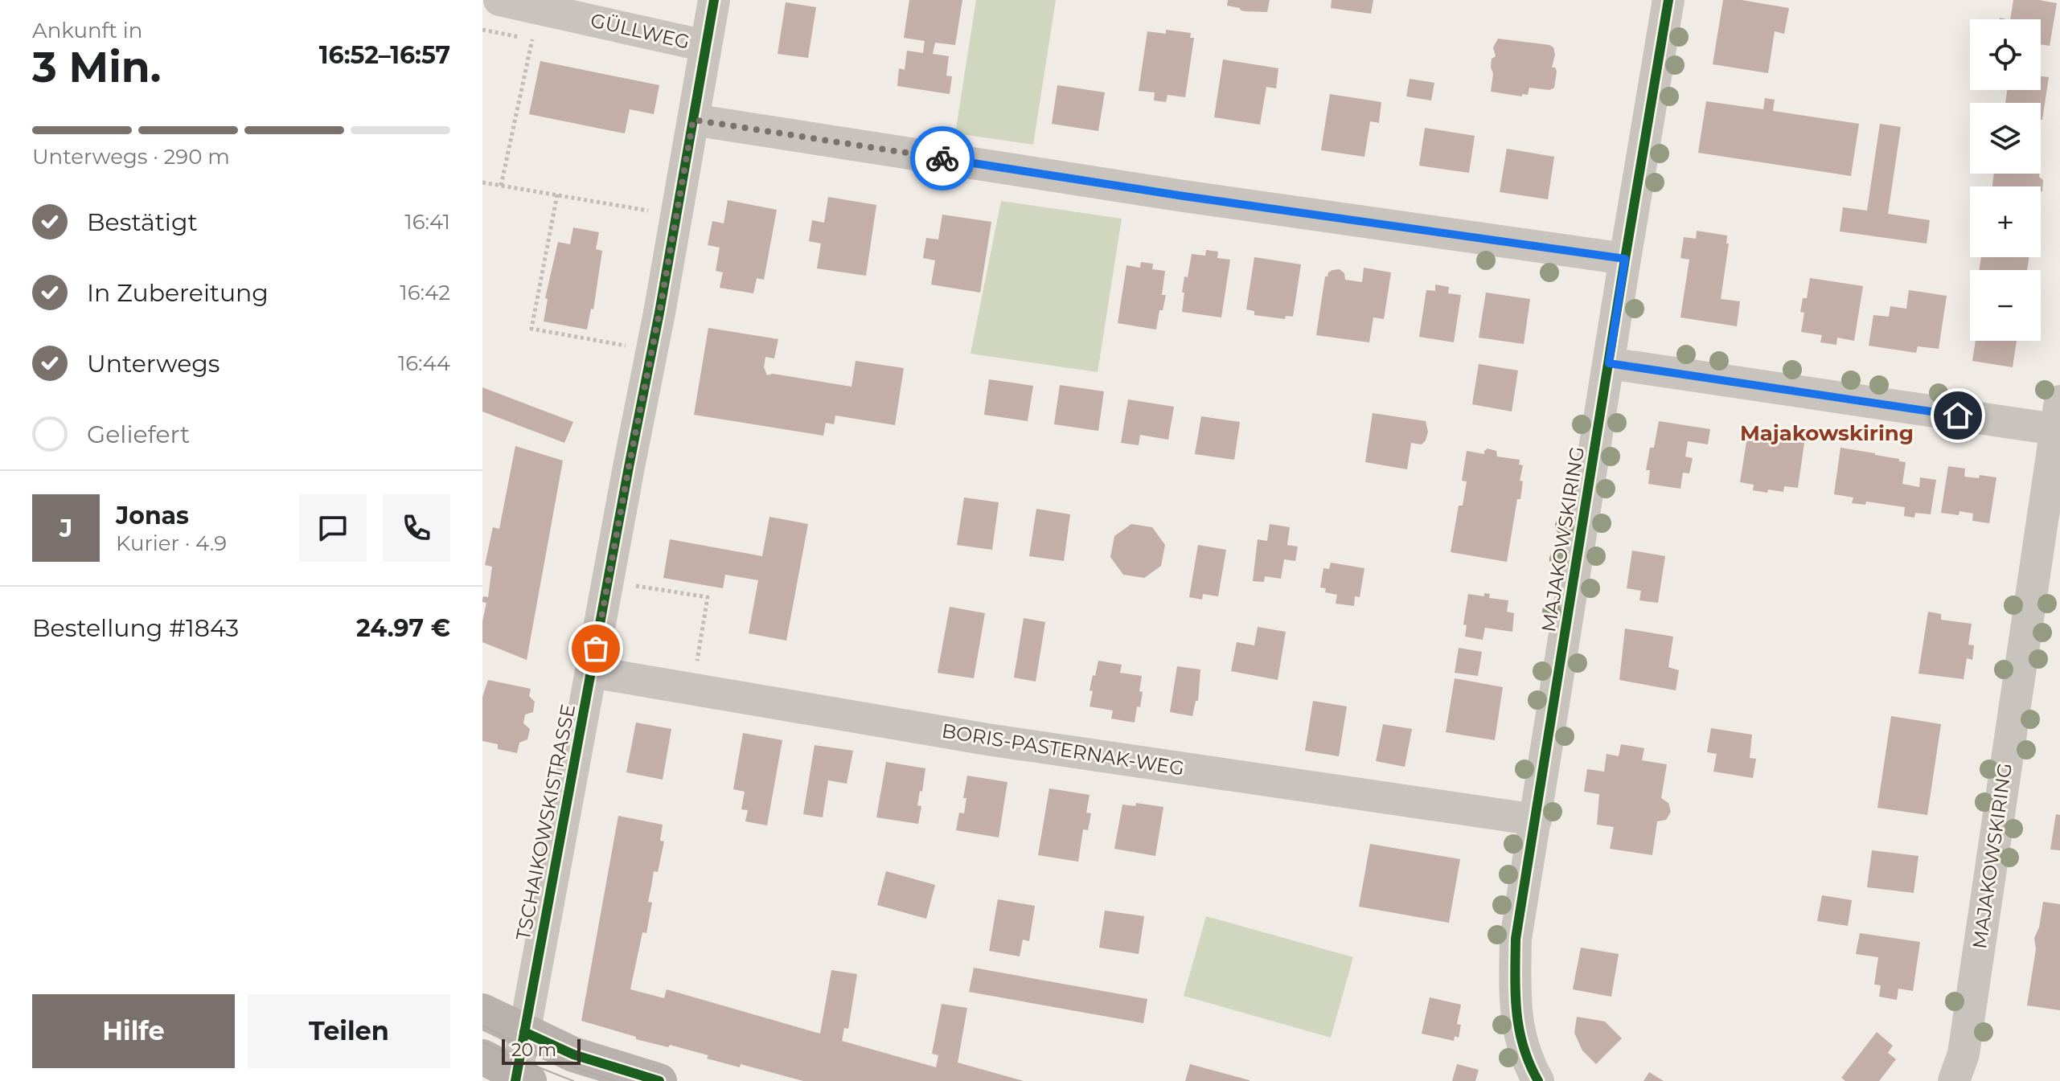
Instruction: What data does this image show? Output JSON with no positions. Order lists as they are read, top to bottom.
{
  "streets": {
    "street": [
      "GÜLLWEG",
      "MAJAKOWSKIRING",
      "BORIS-PASTERNAK-WEG",
      "TSCHAIKOWSKISTRASSE"
    ]
  },
  "crossings": [
    ["GÜLLWEG", "TSCHAIKOWSKISTRASSE"],
    ["MAJAKOWSKIRING", "BORIS-PASTERNAK-WEG"],
    ["BORIS-PASTERNAK-WEG", "TSCHAIKOWSKISTRASSE"]
  ],
  "districts": ["Majakowskiring"],
  "scale_bar": "20 m",
  "page": {
    "heading": ["3 Min.", "Ankunft in", "16:52–16:57"],
    "panel": [
      "Jonas",
      "Kurier · 4.9",
      "Bestellung #1843",
      "24.97 €"
    ],
    "map_buttons": ["+", "−"],
    "bar": "Unterwegs · 290 m",
    "list": [
      ["Bestätigt", "16:41"],
      ["In Zubereitung", "16:42"],
      ["Unterwegs", "16:44"],
      "Geliefert"
    ],
    "round": "J",
    "buttons": ["Hilfe", "Teilen"],
    "scale": "20 m"
  }
}
